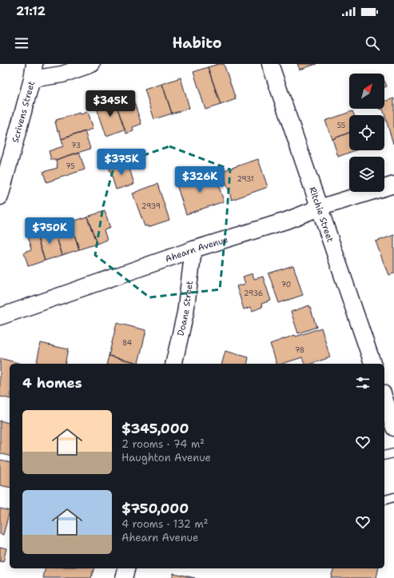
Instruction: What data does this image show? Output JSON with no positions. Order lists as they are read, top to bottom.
{
  "streets": {
    "street": [
      "Scrivens Street",
      "Ritchie Street",
      "Ahearn Avenue",
      "Doane Street"
    ]
  },
  "crossings": [
    ["Ritchie Street", "Ahearn Avenue"],
    ["Ahearn Avenue", "Doane Street"]
  ],
  "house_numbers": [
    "55",
    "73",
    "75",
    "2931",
    "2939",
    "70",
    "2936",
    "84",
    "78"
  ],
  "north": "top right",
  "page": {
    "status": "21:12",
    "header": "Habito",
    "price": [
      "$345K",
      "$375K",
      "$326K",
      "$750K"
    ],
    "heading": "4 homes",
    "list": [
      {
        "name": "$345,000",
        "note": "2 rooms · 74 m² · Haughton Avenue"
      },
      {
        "name": "$750,000",
        "note": "4 rooms · 132 m² · Ahearn Avenue"
      }
    ]
  }
}
